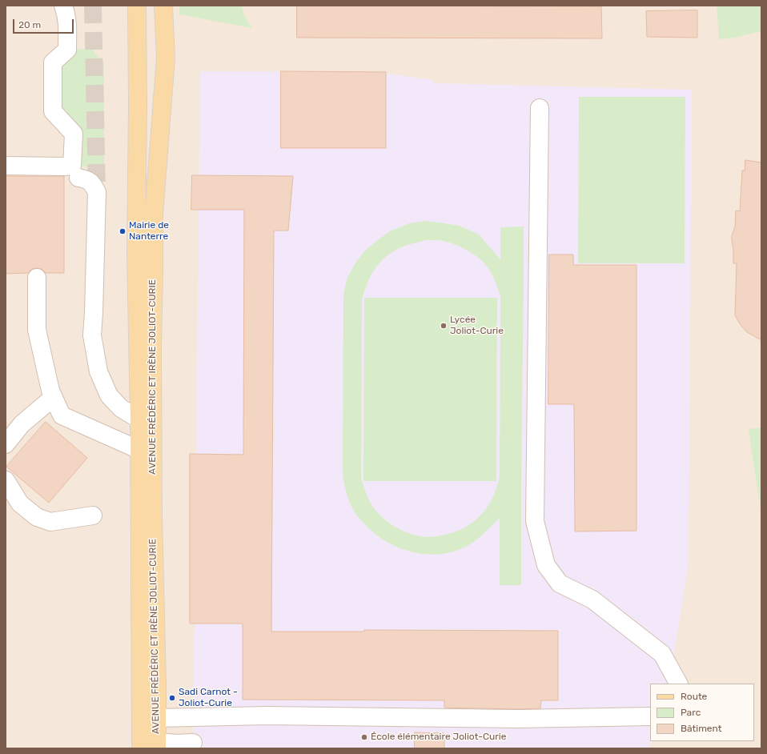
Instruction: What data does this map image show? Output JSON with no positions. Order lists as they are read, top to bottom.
{
  "streets": {
    "main road": ["AVENUE FRÉDÉRIC ET IRÈNE JOLIOT-CURIE"]
  },
  "places": [
    "Mairie de Nanterre",
    "Lycée Joliot-Curie",
    "Sadi Carnot - Joliot-Curie",
    "École élémentaire Joliot-Curie"
  ],
  "legend": ["Route", "Parc", "Bâtiment"],
  "scale_bar": "20 m"
}
